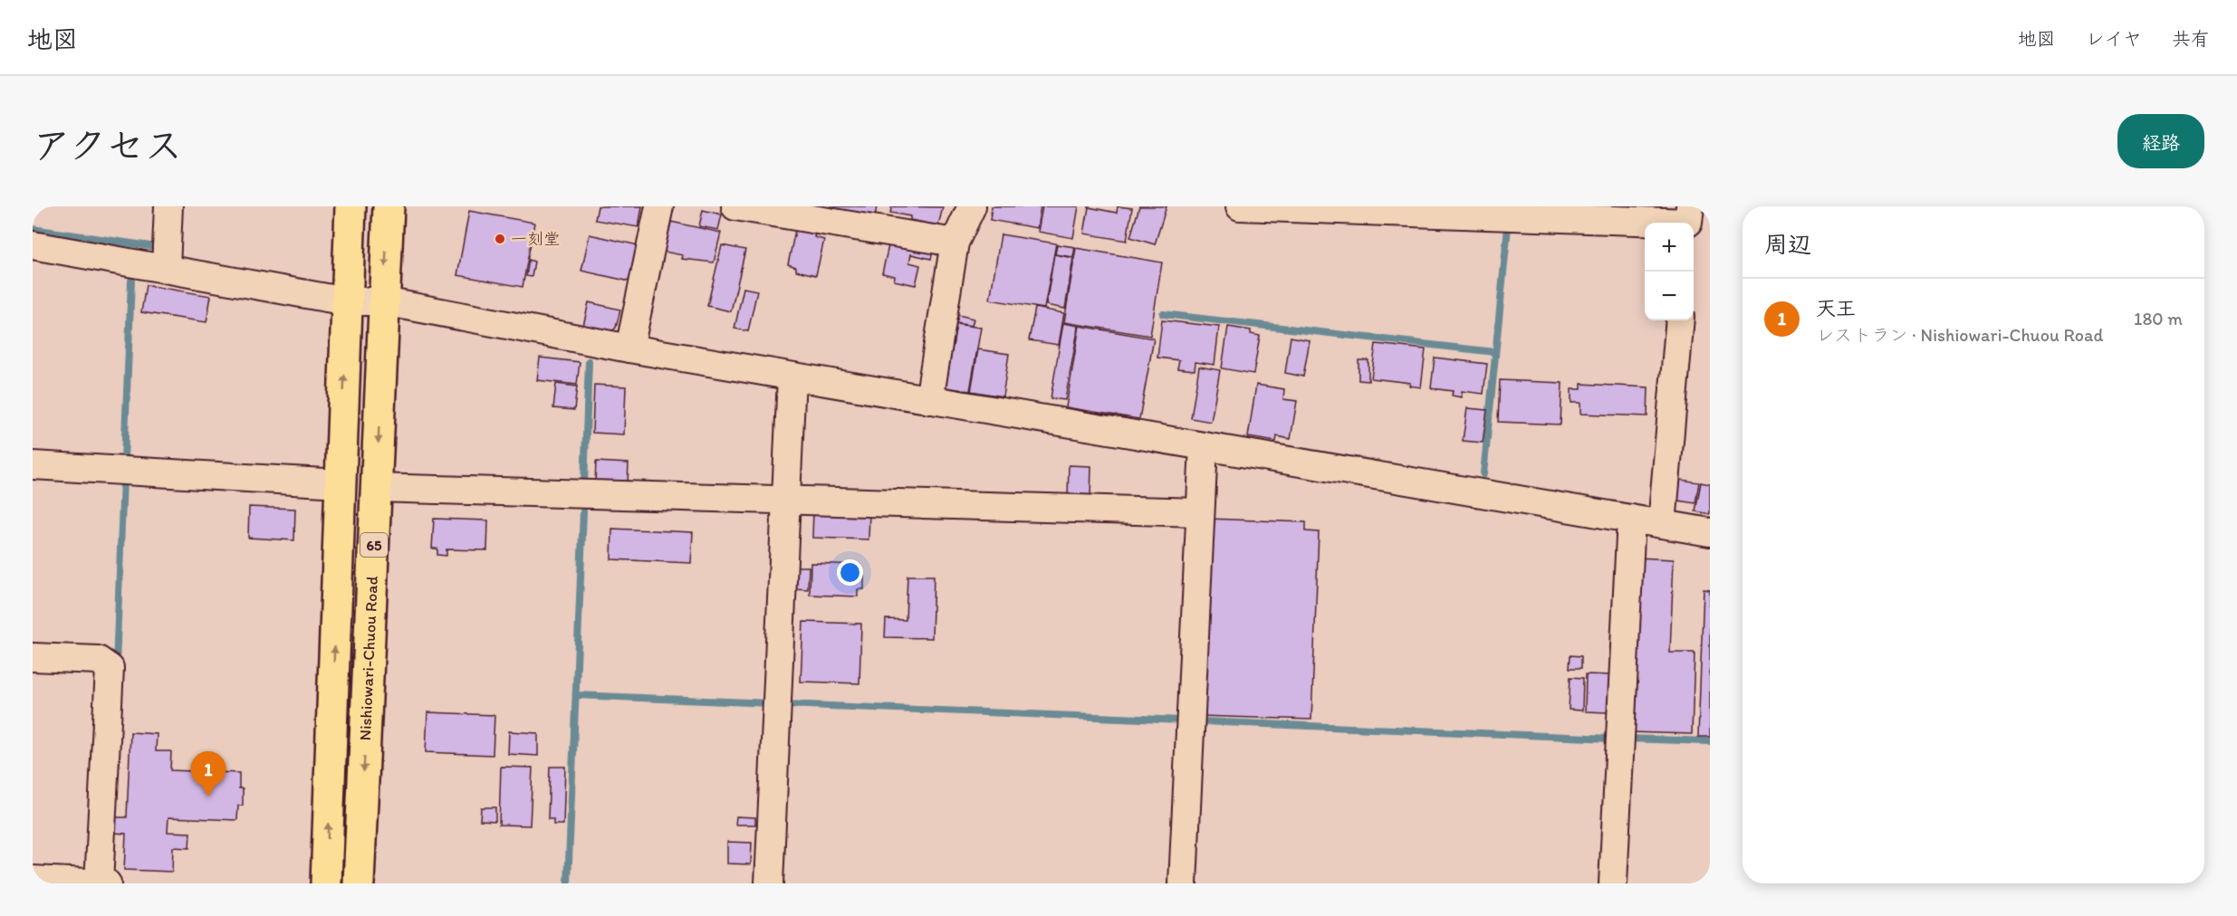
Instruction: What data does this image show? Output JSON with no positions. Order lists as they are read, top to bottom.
{
  "streets": {
    "main road": ["65", "Nishiowari-Chuou Road"]
  },
  "places": ["一刻堂"],
  "page": {
    "header": "地図",
    "nav": ["地図", "レイヤ", "共有"],
    "title": "アクセス",
    "buttons": "経路",
    "heading": "周辺",
    "map_buttons": ["+", "−"],
    "list": [
      {
        "mark": "1",
        "name": "天王",
        "note": "レストラン · Nishiowari-Chuou Road",
        "value": "180 m"
      }
    ],
    "pins": "1"
  }
}
